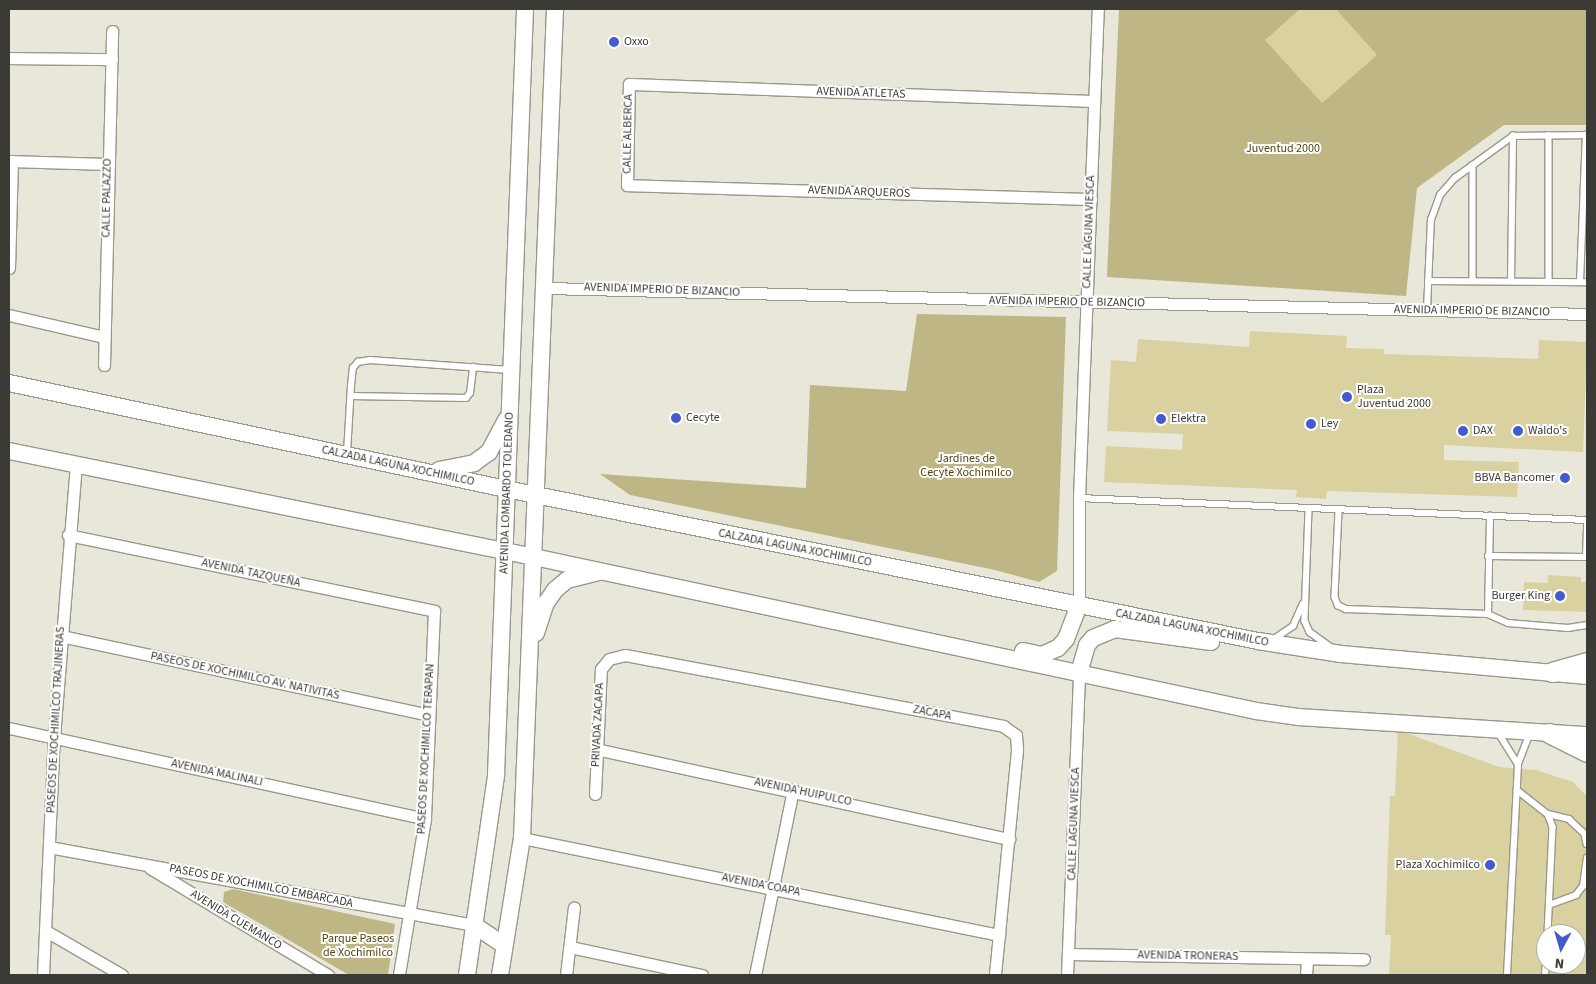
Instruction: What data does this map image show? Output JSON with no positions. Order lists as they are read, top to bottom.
{
  "streets": {
    "main road": ["CALZADA LAGUNA XOCHIMILCO", "AVENIDA LOMBARDO TOLEDANO"],
    "street": [
      "AVENIDA ATLETAS",
      "CALLE ALBERCA",
      "AVENIDA ARQUEROS",
      "CALLE PALAZZO",
      "CALLE LAGUNA VIESCA",
      "AVENIDA IMPERIO DE BIZANCIO",
      "AVENIDA TAZQUEÑA",
      "PASEOS DE XOCHIMILCO AV. NATIVITAS",
      "ZACAPA",
      "PASEOS DE XOCHIMILCO TRAJINERAS",
      "PRIVADA ZACAPA",
      "PASEOS DE XOCHIMILCO TERAPAN",
      "AVENIDA MALINALI",
      "AVENIDA HUIPULCO",
      "AVENIDA COAPA",
      "PASEOS DE XOCHIMILCO EMBARCADA",
      "AVENIDA CUEMANCO",
      "AVENIDA TRONERAS"
    ]
  },
  "crossings": [
    ["AVENIDA ATLETAS", "CALLE ALBERCA"],
    ["AVENIDA ATLETAS", "CALLE LAGUNA VIESCA"],
    ["CALLE ALBERCA", "AVENIDA ARQUEROS"],
    ["AVENIDA ARQUEROS", "CALLE LAGUNA VIESCA"],
    ["CALLE LAGUNA VIESCA", "AVENIDA IMPERIO DE BIZANCIO"],
    ["CALLE LAGUNA VIESCA", "CALZADA LAGUNA XOCHIMILCO"],
    ["CALLE LAGUNA VIESCA", "AVENIDA TRONERAS"],
    ["CALZADA LAGUNA XOCHIMILCO", "AVENIDA LOMBARDO TOLEDANO"],
    ["AVENIDA LOMBARDO TOLEDANO", "PASEOS DE XOCHIMILCO EMBARCADA"],
    ["AVENIDA TAZQUEÑA", "PASEOS DE XOCHIMILCO TRAJINERAS"],
    ["AVENIDA TAZQUEÑA", "PASEOS DE XOCHIMILCO TERAPAN"],
    ["PASEOS DE XOCHIMILCO AV. NATIVITAS", "PASEOS DE XOCHIMILCO TRAJINERAS"],
    ["PASEOS DE XOCHIMILCO AV. NATIVITAS", "PASEOS DE XOCHIMILCO TERAPAN"],
    ["ZACAPA", "PRIVADA ZACAPA"],
    ["ZACAPA", "AVENIDA HUIPULCO"],
    ["ZACAPA", "AVENIDA COAPA"],
    ["PASEOS DE XOCHIMILCO TRAJINERAS", "AVENIDA MALINALI"],
    ["PASEOS DE XOCHIMILCO TRAJINERAS", "PASEOS DE XOCHIMILCO EMBARCADA"],
    ["PRIVADA ZACAPA", "AVENIDA HUIPULCO"],
    ["PASEOS DE XOCHIMILCO TERAPAN", "AVENIDA MALINALI"],
    ["PASEOS DE XOCHIMILCO TERAPAN", "PASEOS DE XOCHIMILCO EMBARCADA"],
    ["PASEOS DE XOCHIMILCO EMBARCADA", "AVENIDA CUEMANCO"]
  ],
  "parks": ["Juventud 2000", "Jardines de Cecyte Xochimilco", "Parque Paseos de Xochimilco"],
  "places": [
    "Oxxo",
    "Plaza Juventud 2000",
    "Cecyte",
    "Elektra",
    "Ley",
    "DAX",
    "Waldo's",
    "BBVA Bancomer",
    "Burger King",
    "Plaza Xochimilco"
  ],
  "north": "bottom"
}
